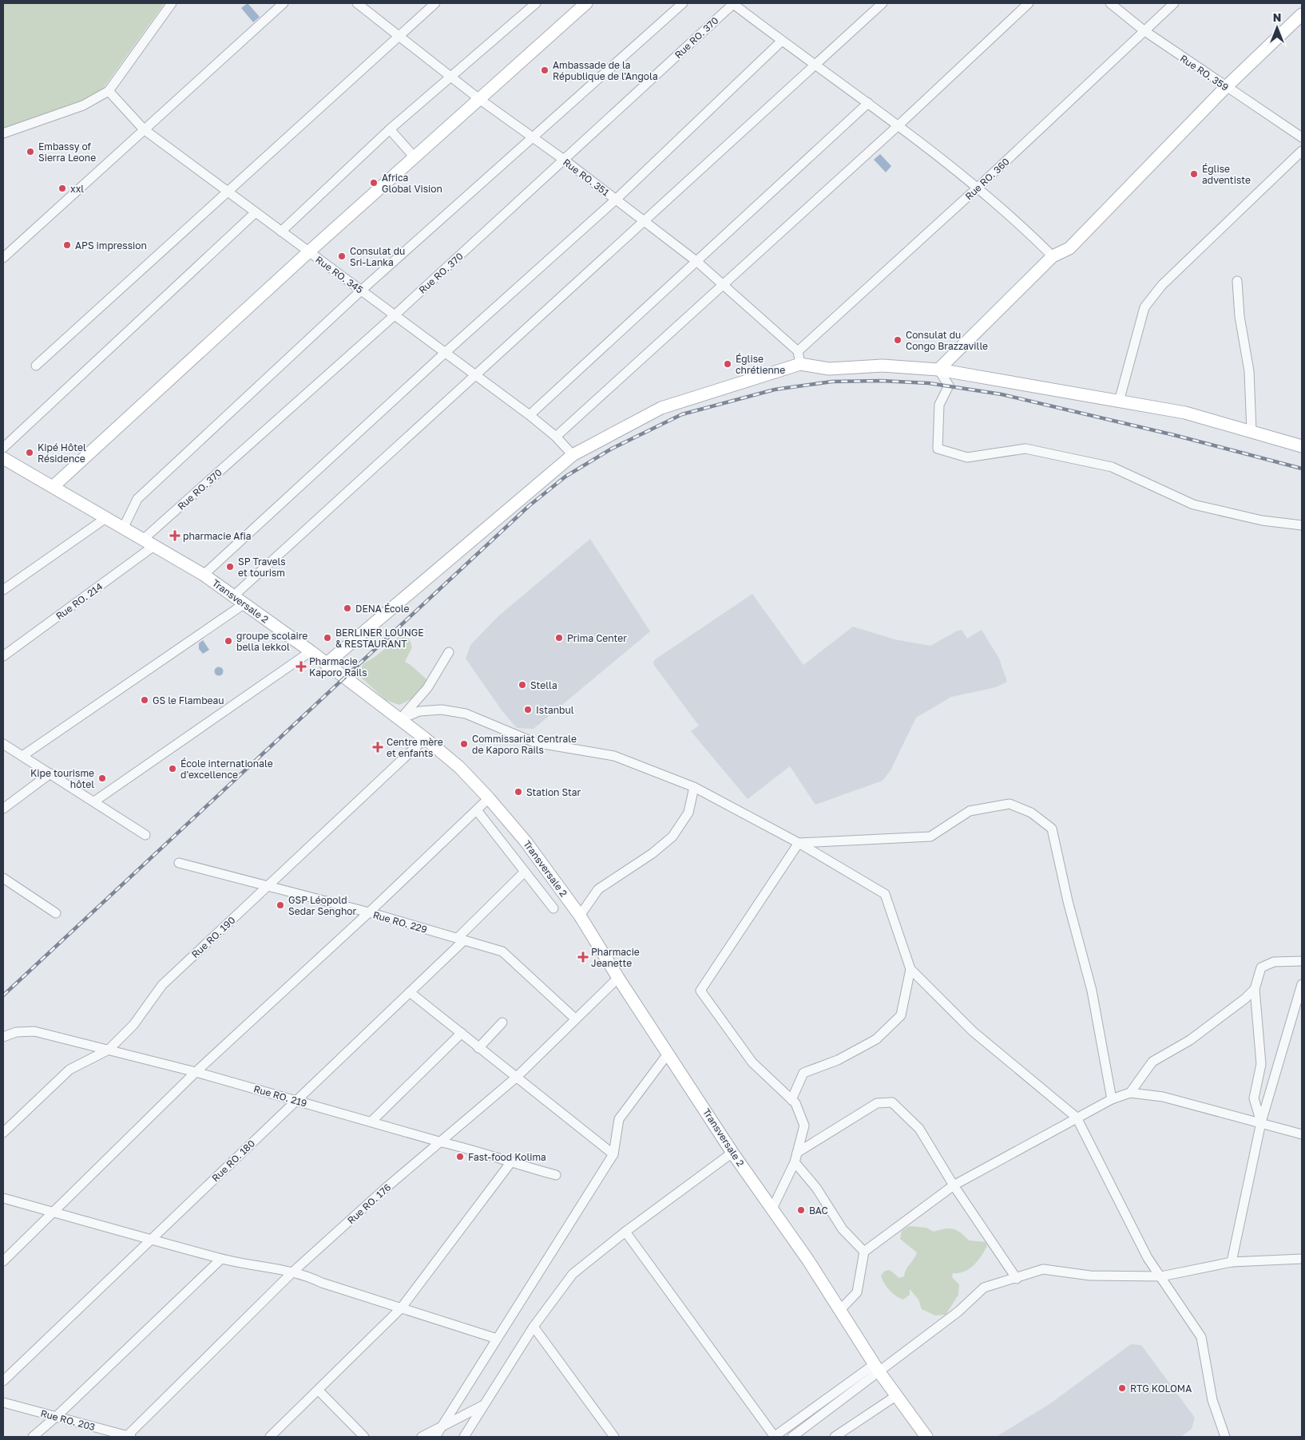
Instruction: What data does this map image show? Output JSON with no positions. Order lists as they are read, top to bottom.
{
  "streets": {
    "street": [
      "Rue RO. 370",
      "Rue RO. 359",
      "Rue RO. 351",
      "Rue RO. 360",
      "Rue RO. 345",
      "Rue RO. 214",
      "Transversale 2",
      "Rue RO. 229",
      "Rue RO. 190",
      "Rue RO. 219",
      "Rue RO. 180",
      "Rue RO. 176",
      "Rue RO. 203"
    ]
  },
  "crossings": [
    ["Rue RO. 370", "Rue RO. 351"],
    ["Rue RO. 370", "Rue RO. 345"],
    ["Rue RO. 370", "Transversale 2"],
    ["Rue RO. 359", "Rue RO. 360"],
    ["Rue RO. 351", "Rue RO. 360"],
    ["Rue RO. 214", "Transversale 2"],
    ["Transversale 2", "Rue RO. 190"],
    ["Transversale 2", "Rue RO. 176"],
    ["Rue RO. 229", "Rue RO. 190"],
    ["Rue RO. 229", "Rue RO. 180"],
    ["Rue RO. 229", "Rue RO. 176"],
    ["Rue RO. 190", "Rue RO. 219"],
    ["Rue RO. 219", "Rue RO. 180"],
    ["Rue RO. 219", "Rue RO. 176"],
    ["Rue RO. 176", "Rue RO. 203"]
  ],
  "places": {
    "other": [
      "Ambassade de la République de l'Angola",
      "Embassy of Sierra Leone",
      "Église adventiste",
      "Africa Global Vision",
      "xxl",
      "APS impression",
      "Consulat du Sri-Lanka",
      "Consulat du Congo Brazzaville",
      "Église chrétienne",
      "Kipé Hôtel Résidence",
      "SP Travels et tourism",
      "DENA École",
      "BERLINER LOUNGE & RESTAURANT",
      "Prima Center",
      "groupe scolaire bella lekkol",
      "Stella",
      "GS le Flambeau",
      "Istanbul",
      "Commissariat Centrale de Kaporo Rails",
      "École internationale d'excellence",
      "Kipe tourisme hôtel",
      "Station Star",
      "GSP Léopold Sedar Senghor",
      "Fast-food Kolima",
      "BAC",
      "RTG KOLOMA"
    ],
    "health": [
      "pharmacie Afia",
      "Pharmacie Kaporo Rails",
      "Centre mère et enfants",
      "Pharmacie Jeanette"
    ]
  },
  "north": "top"
}
